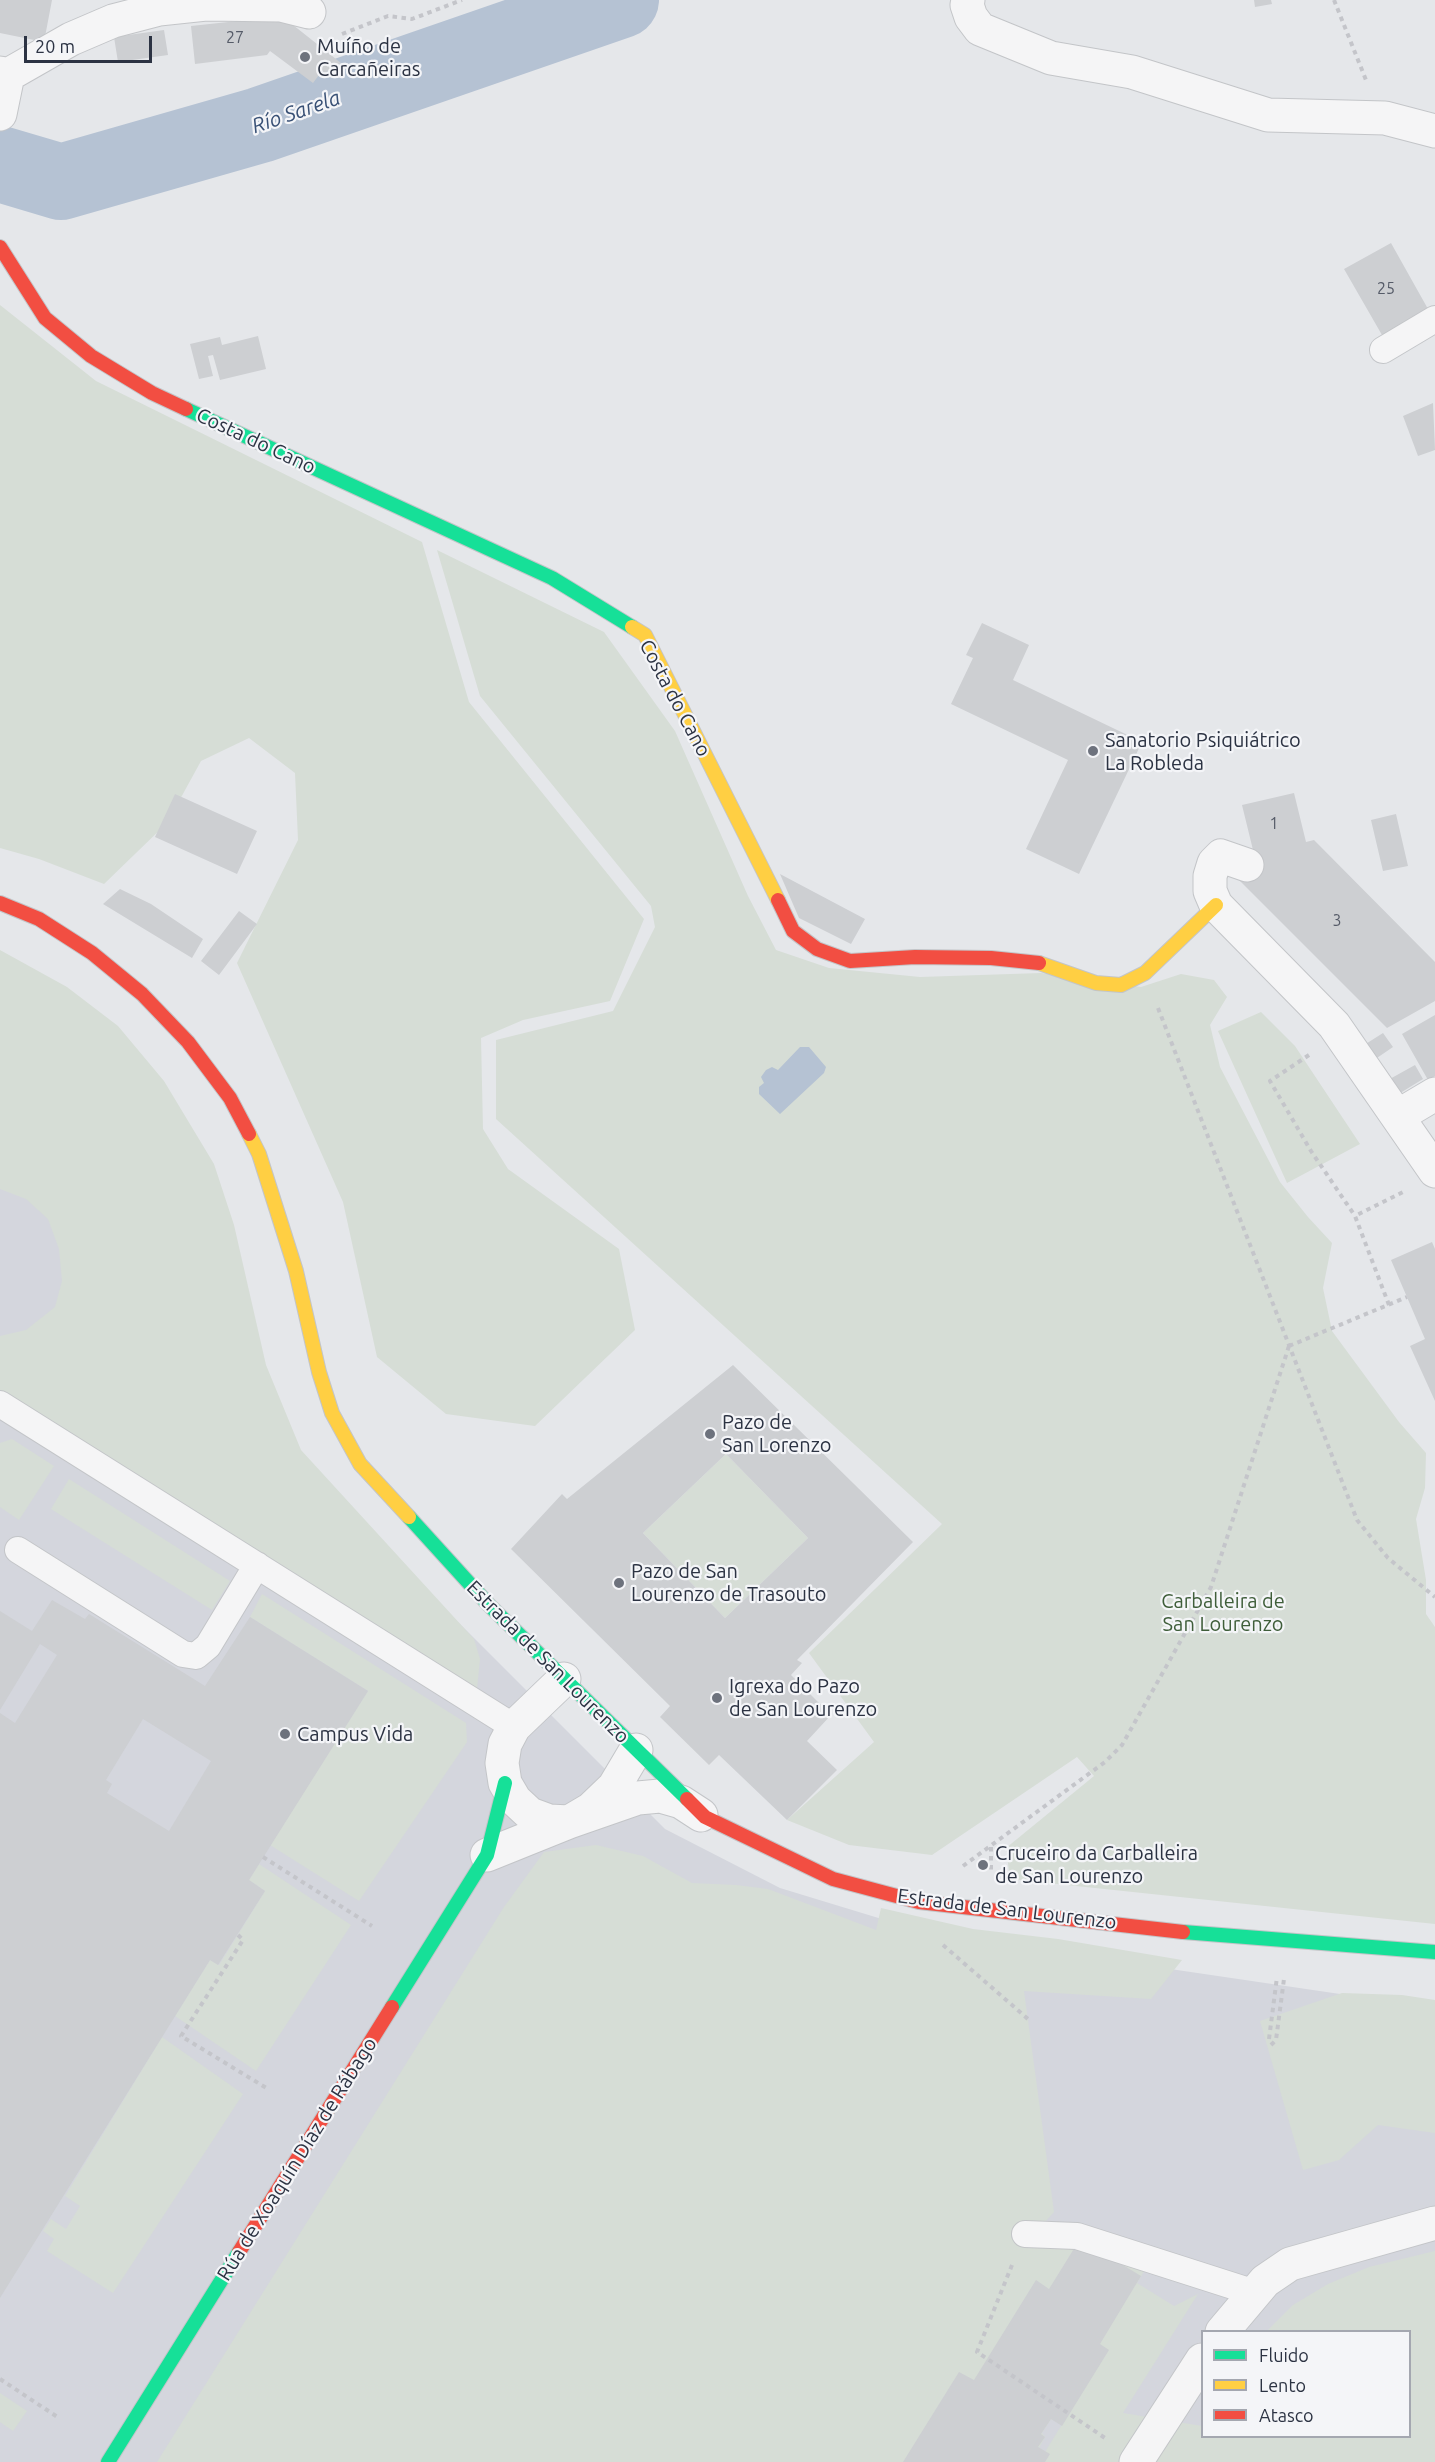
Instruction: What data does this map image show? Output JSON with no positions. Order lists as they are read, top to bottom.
{
  "streets": {
    "street": ["Costa do Cano", "Estrada de San Lourenzo", "Rúa de Xoaquín Díaz de Rábago"]
  },
  "crossings": [
    ["Estrada de San Lourenzo", "Rúa de Xoaquín Díaz de Rábago"]
  ],
  "water": ["Río Sarela"],
  "parks": ["Carballeira de San Lourenzo"],
  "places": [
    "Muíño de Carcañeiras",
    "Sanatorio Psiquiátrico La Robleda",
    "Pazo de San Lorenzo",
    "Pazo de San Lourenzo de Trasouto",
    "Igrexa do Pazo de San Lourenzo",
    "Campus Vida",
    "Cruceiro da Carballeira de San Lourenzo"
  ],
  "house_numbers": [
    "27",
    "25",
    "1",
    "3"
  ],
  "legend": ["Fluido", "Lento", "Atasco"],
  "scale_bar": "20 m"
}
